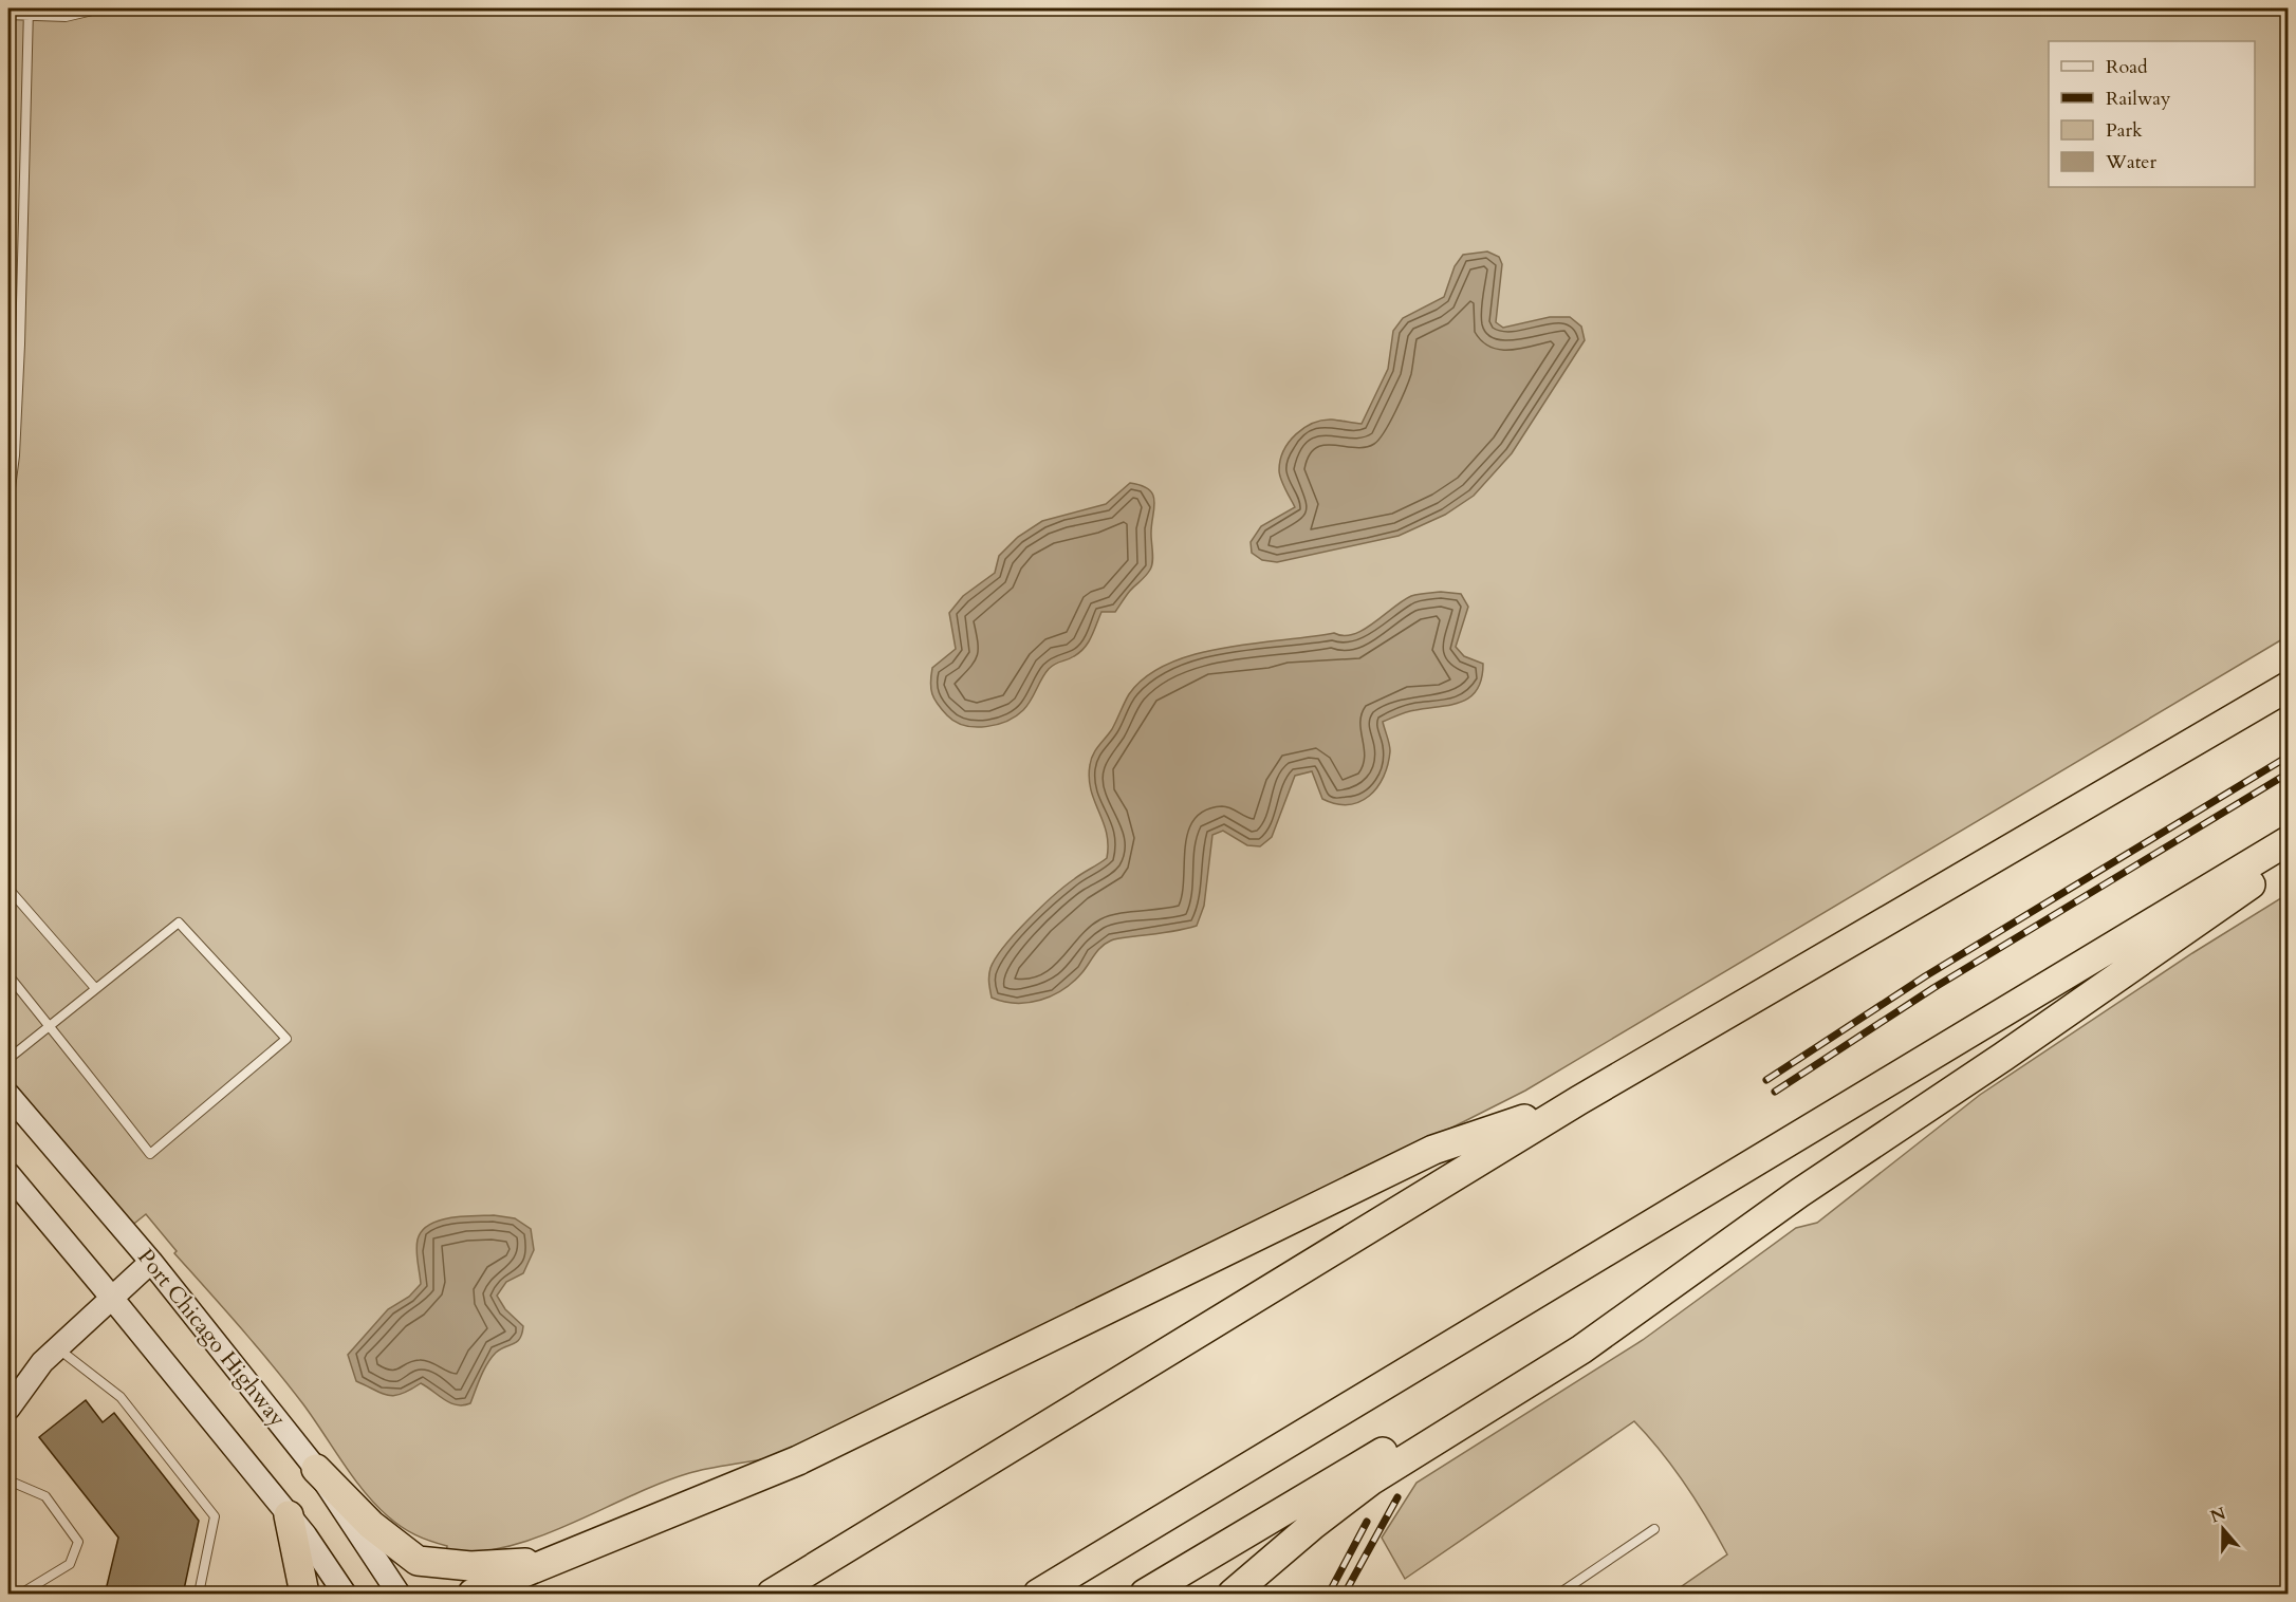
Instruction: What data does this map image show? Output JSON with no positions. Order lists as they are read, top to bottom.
{
  "streets": {
    "street": ["Port Chicago Highway"]
  },
  "legend": [
    "Road",
    "Railway",
    "Park",
    "Water"
  ],
  "north": "top"
}
